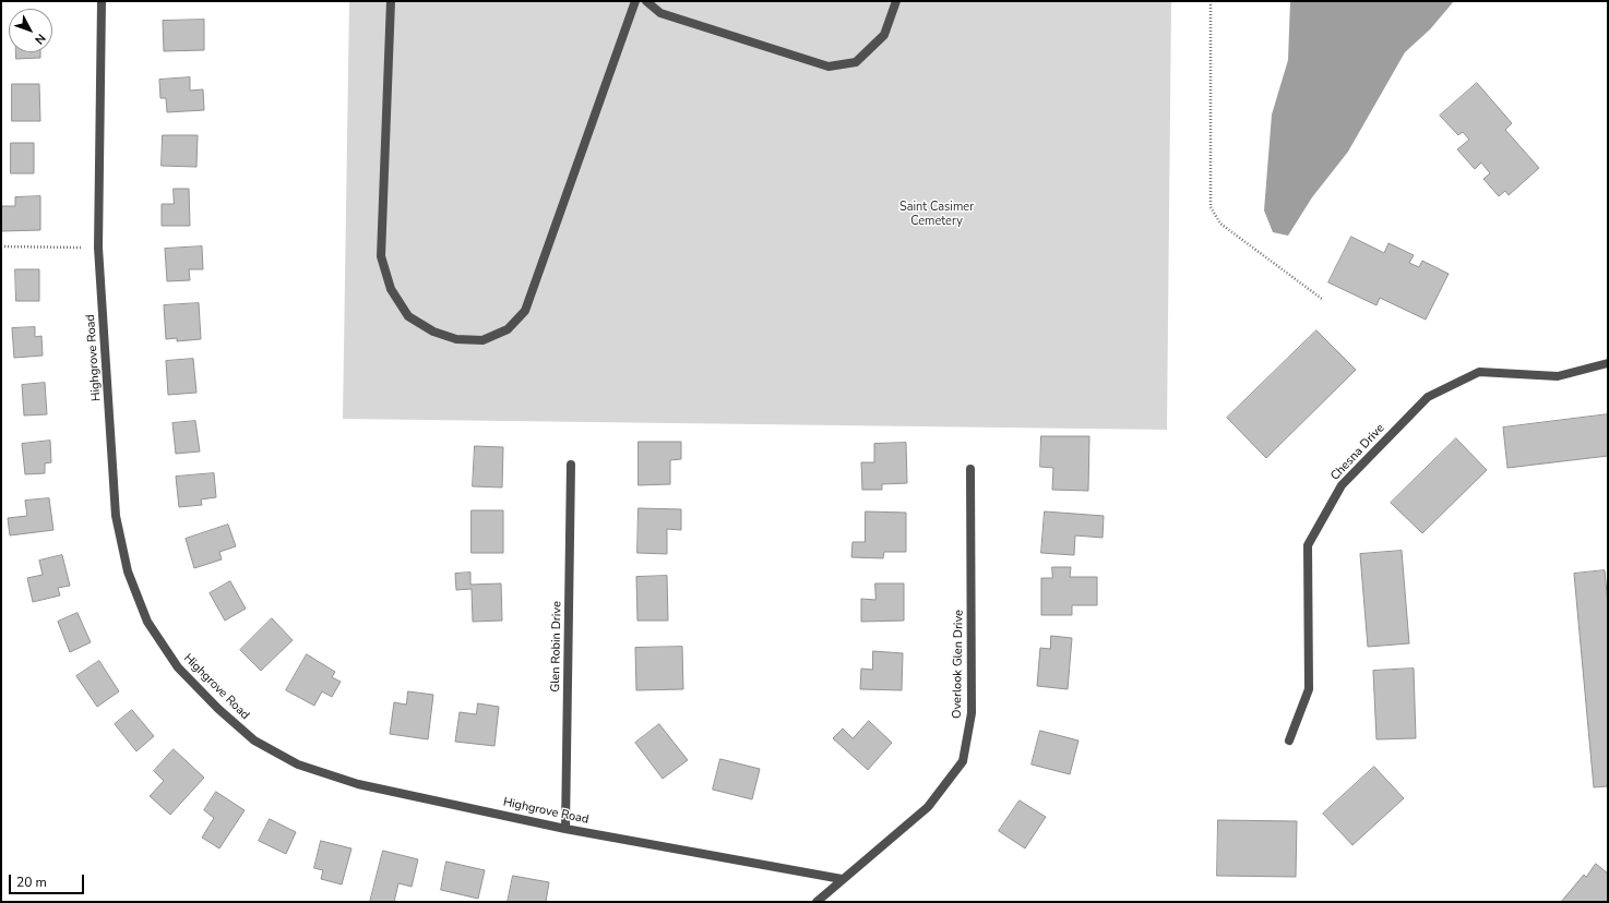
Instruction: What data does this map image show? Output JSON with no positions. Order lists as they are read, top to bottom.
{
  "streets": {
    "street": [
      "Highgrove Road",
      "Chesna Drive",
      "Glen Robin Drive",
      "Overlook Glen Drive"
    ]
  },
  "crossings": [
    ["Highgrove Road", "Glen Robin Drive"],
    ["Highgrove Road", "Overlook Glen Drive"]
  ],
  "parks": ["Saint Casimer Cemetery"],
  "scale_bar": "20 m",
  "north": "bottom right"
}
